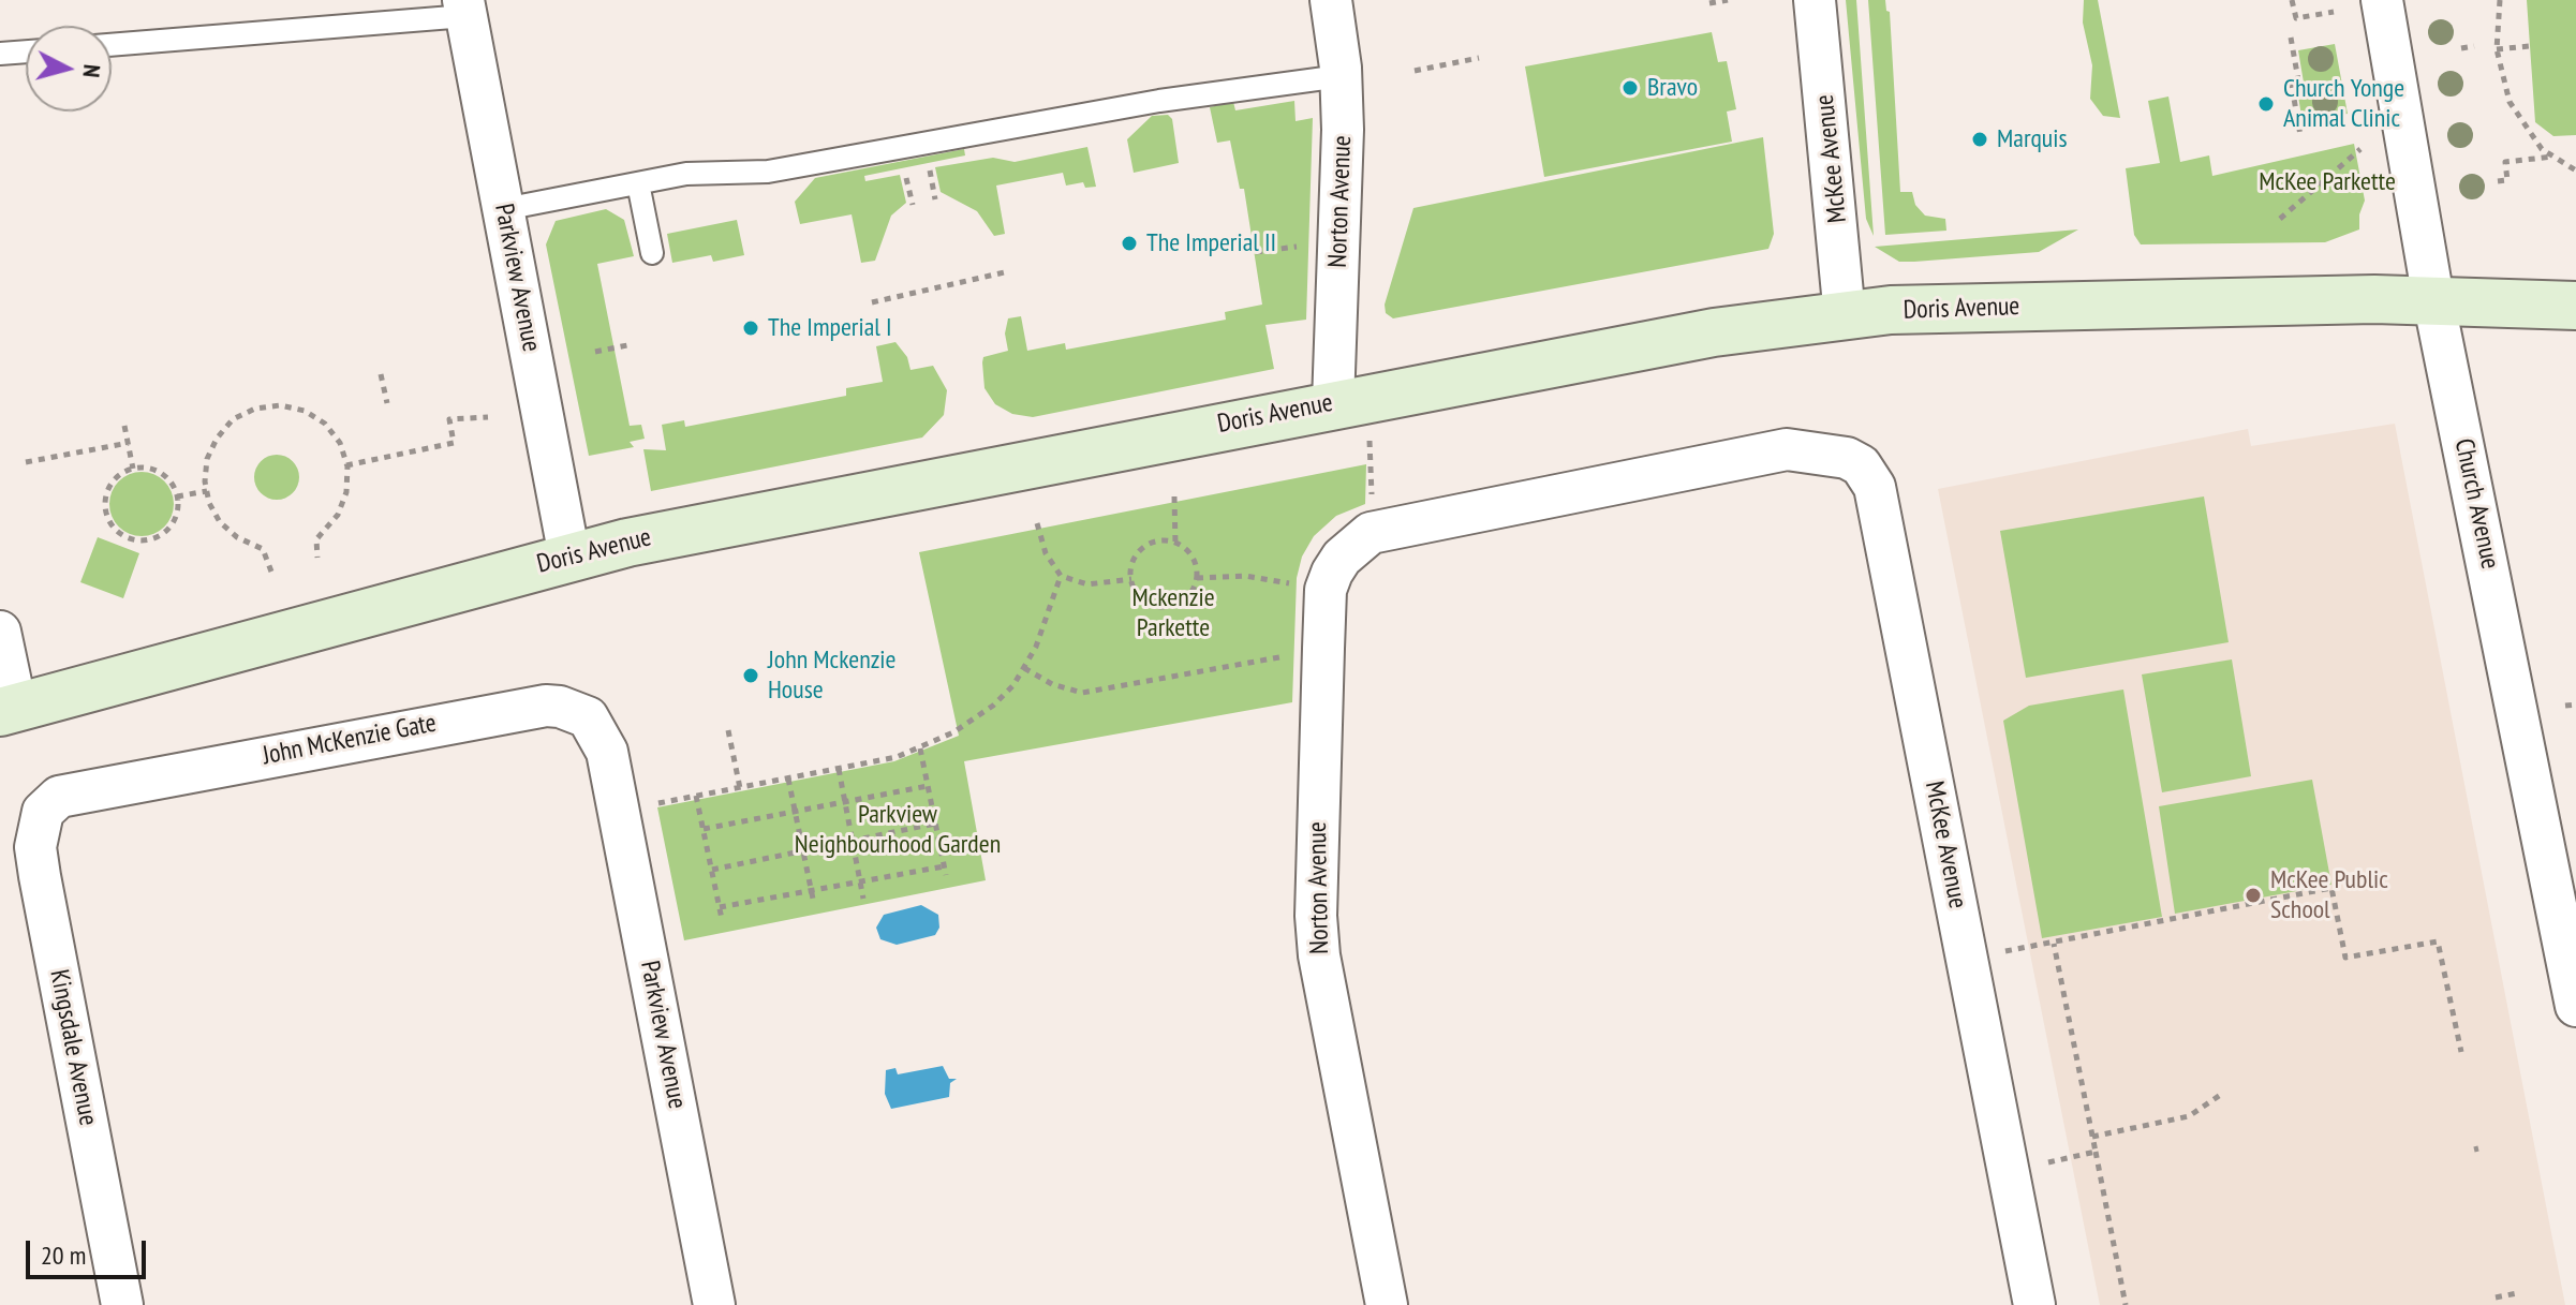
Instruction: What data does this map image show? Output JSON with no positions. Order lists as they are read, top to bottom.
{
  "streets": {
    "street": [
      "McKee Avenue",
      "Norton Avenue",
      "Parkview Avenue",
      "Doris Avenue",
      "Church Avenue",
      "John McKenzie Gate",
      "Kingsdale Avenue"
    ]
  },
  "crossings": [
    ["McKee Avenue", "Norton Avenue"],
    ["McKee Avenue", "Doris Avenue"],
    ["Norton Avenue", "Doris Avenue"],
    ["Parkview Avenue", "Doris Avenue"],
    ["Parkview Avenue", "John McKenzie Gate"],
    ["Doris Avenue", "Church Avenue"],
    ["John McKenzie Gate", "Kingsdale Avenue"]
  ],
  "parks": ["McKee Parkette", "Mckenzie Parkette", "Parkview Neighbourhood Garden"],
  "places": [
    "Bravo",
    "Church Yonge Animal Clinic",
    "Marquis",
    "The Imperial II",
    "The Imperial I",
    "John Mckenzie House",
    "McKee Public School"
  ],
  "scale_bar": "20 m",
  "north": "right"
}
